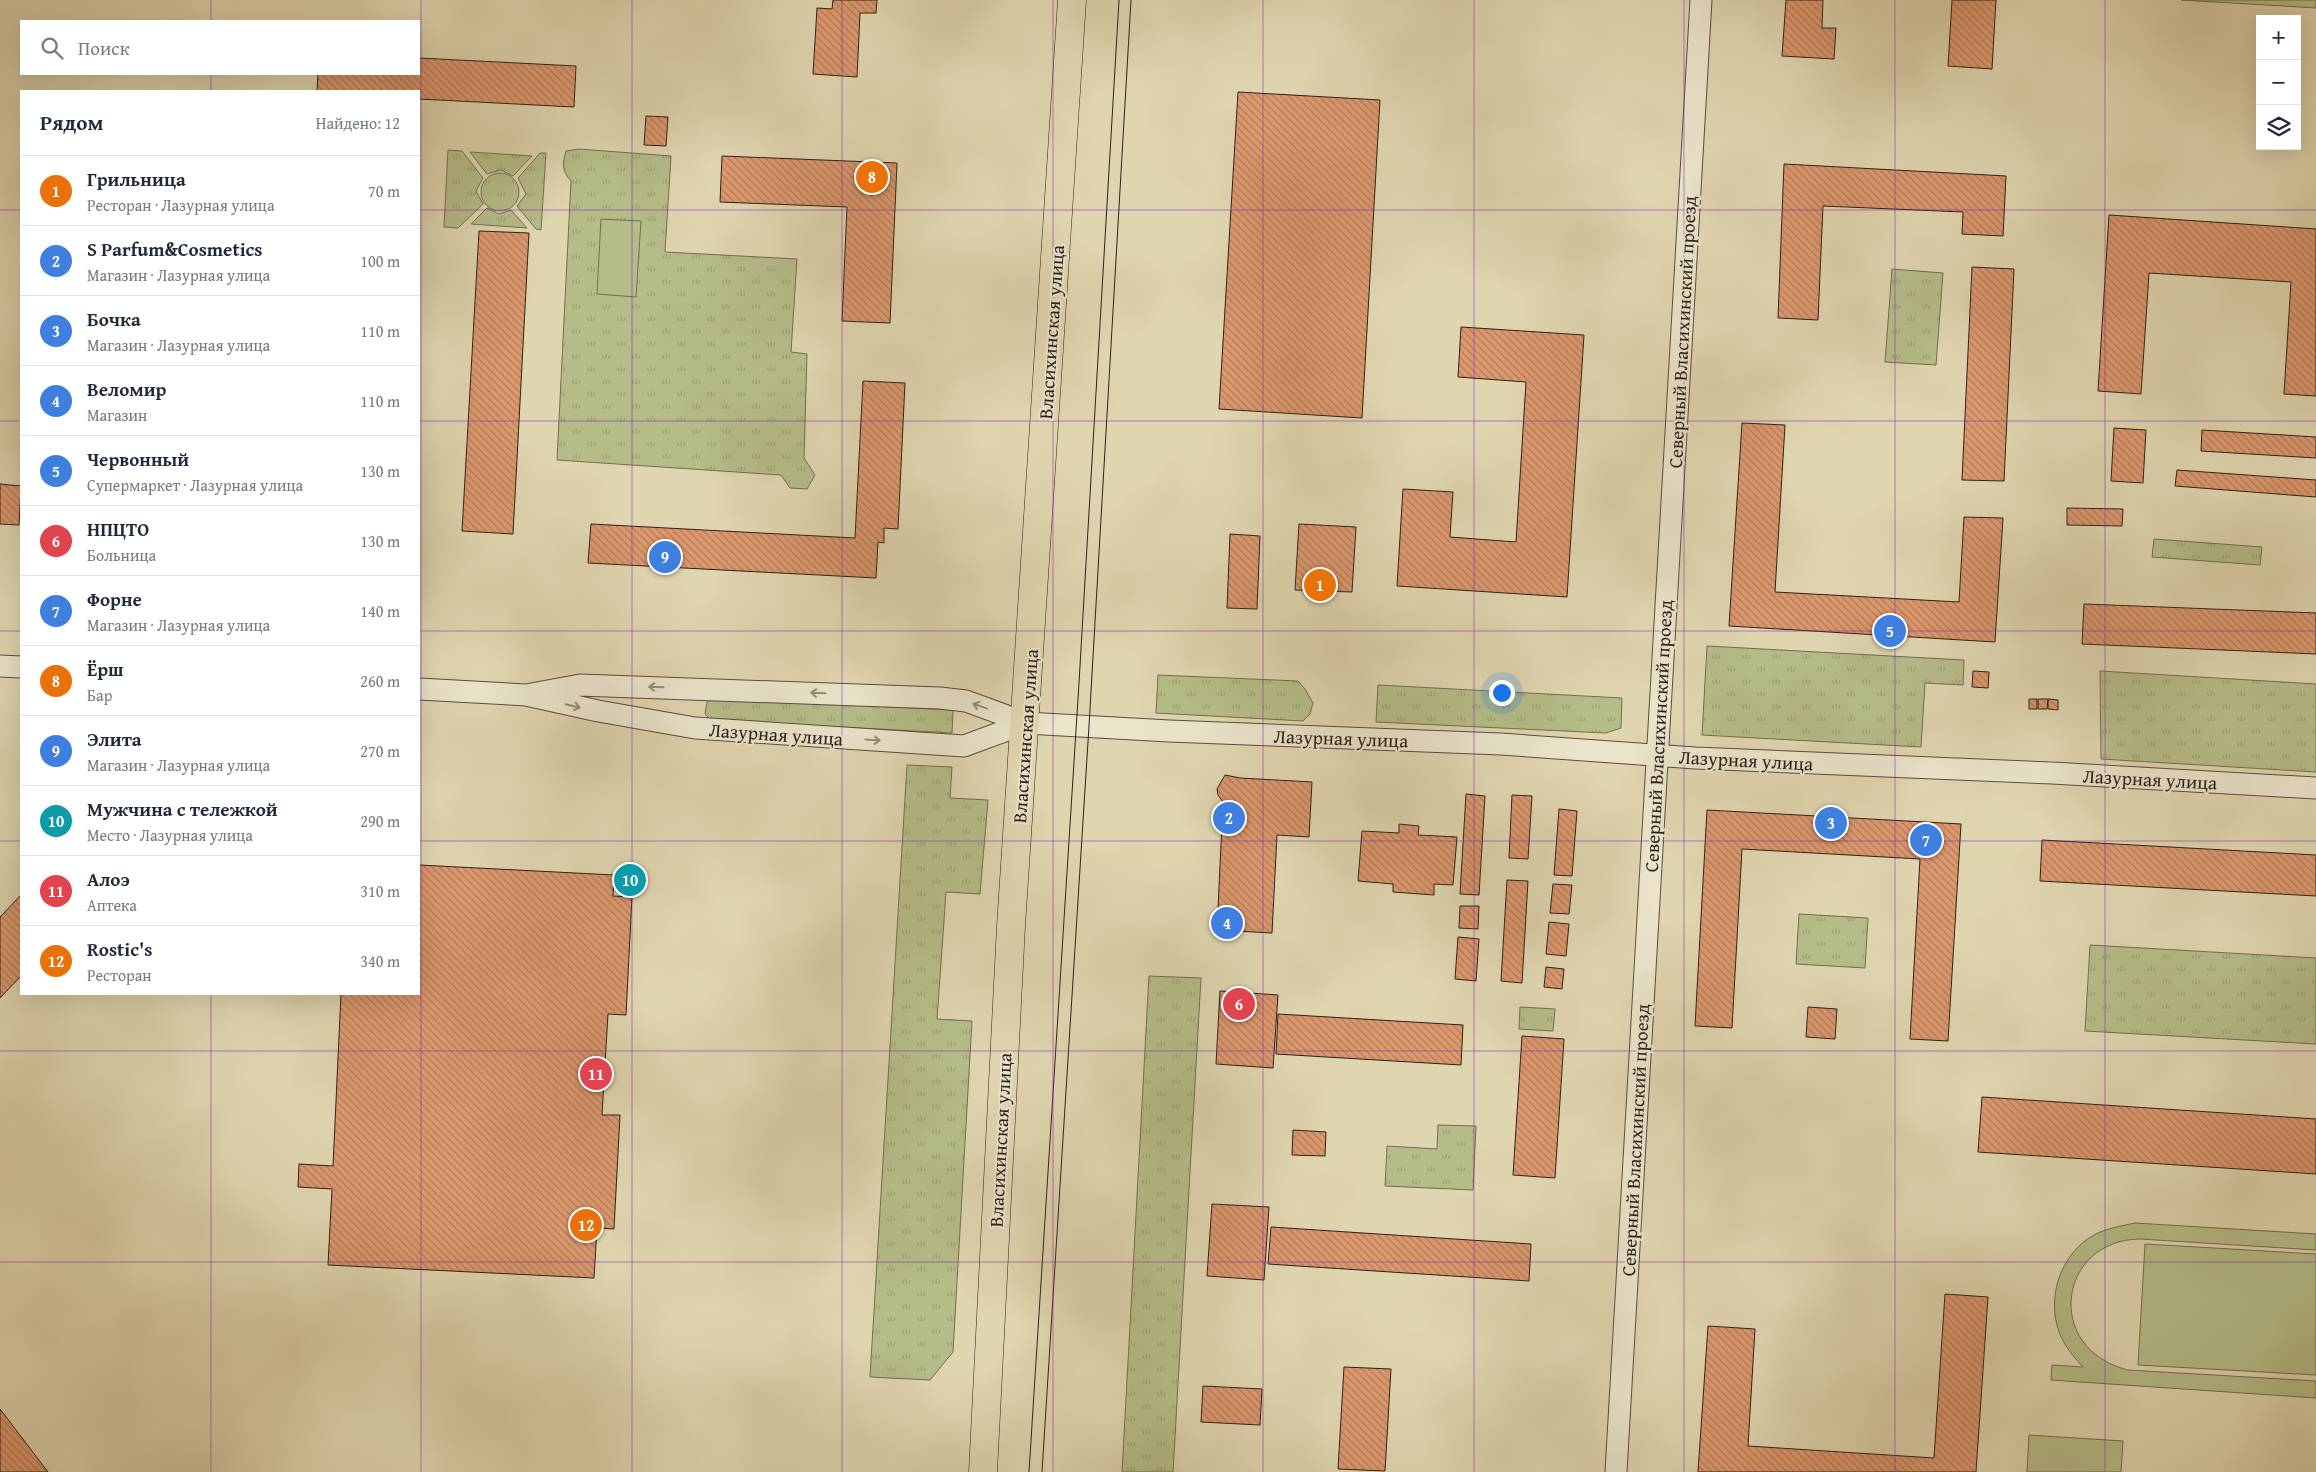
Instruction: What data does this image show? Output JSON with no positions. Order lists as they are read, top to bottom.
{
  "streets": {
    "highway": ["Власихинская улица"],
    "street": ["Северный Власихинский проезд", "Лазурная улица"]
  },
  "crossings": [
    ["Власихинская улица", "Лазурная улица"],
    ["Северный Власихинский проезд", "Лазурная улица"]
  ],
  "page": {
    "map_buttons": ["+", "−"],
    "search": "Поиск",
    "heading": ["Рядом", "Найдено: 12"],
    "list": [
      {
        "mark": "1",
        "name": "Грильница",
        "note": "Ресторан · Лазурная улица",
        "value": "70 m"
      },
      {
        "mark": "2",
        "name": "S Parfum&Cosmetics",
        "note": "Магазин · Лазурная улица",
        "value": "100 m"
      },
      {
        "mark": "3",
        "name": "Бочка",
        "note": "Магазин · Лазурная улица",
        "value": "110 m"
      },
      {
        "mark": "4",
        "name": "Веломир",
        "note": "Магазин",
        "value": "110 m"
      },
      {
        "mark": "5",
        "name": "Червонный",
        "note": "Супермаркет · Лазурная улица",
        "value": "130 m"
      },
      {
        "mark": "6",
        "name": "НПЦТО",
        "note": "Больница",
        "value": "130 m"
      },
      {
        "mark": "7",
        "name": "Форне",
        "note": "Магазин · Лазурная улица",
        "value": "140 m"
      },
      {
        "mark": "8",
        "name": "Ёрш",
        "note": "Бар",
        "value": "260 m"
      },
      {
        "mark": "9",
        "name": "Элита",
        "note": "Магазин · Лазурная улица",
        "value": "270 m"
      },
      {
        "mark": "10",
        "name": "Мужчина с тележкой",
        "note": "Место · Лазурная улица",
        "value": "290 m"
      },
      {
        "mark": "11",
        "name": "Алоэ",
        "note": "Аптека",
        "value": "310 m"
      },
      {
        "mark": "12",
        "name": "Rostic's",
        "note": "Ресторан",
        "value": "340 m"
      }
    ],
    "pins": [
      "8",
      "9",
      "1",
      "5",
      "2",
      "3",
      "7",
      "10",
      "4",
      "6",
      "11",
      "12"
    ]
  }
}
